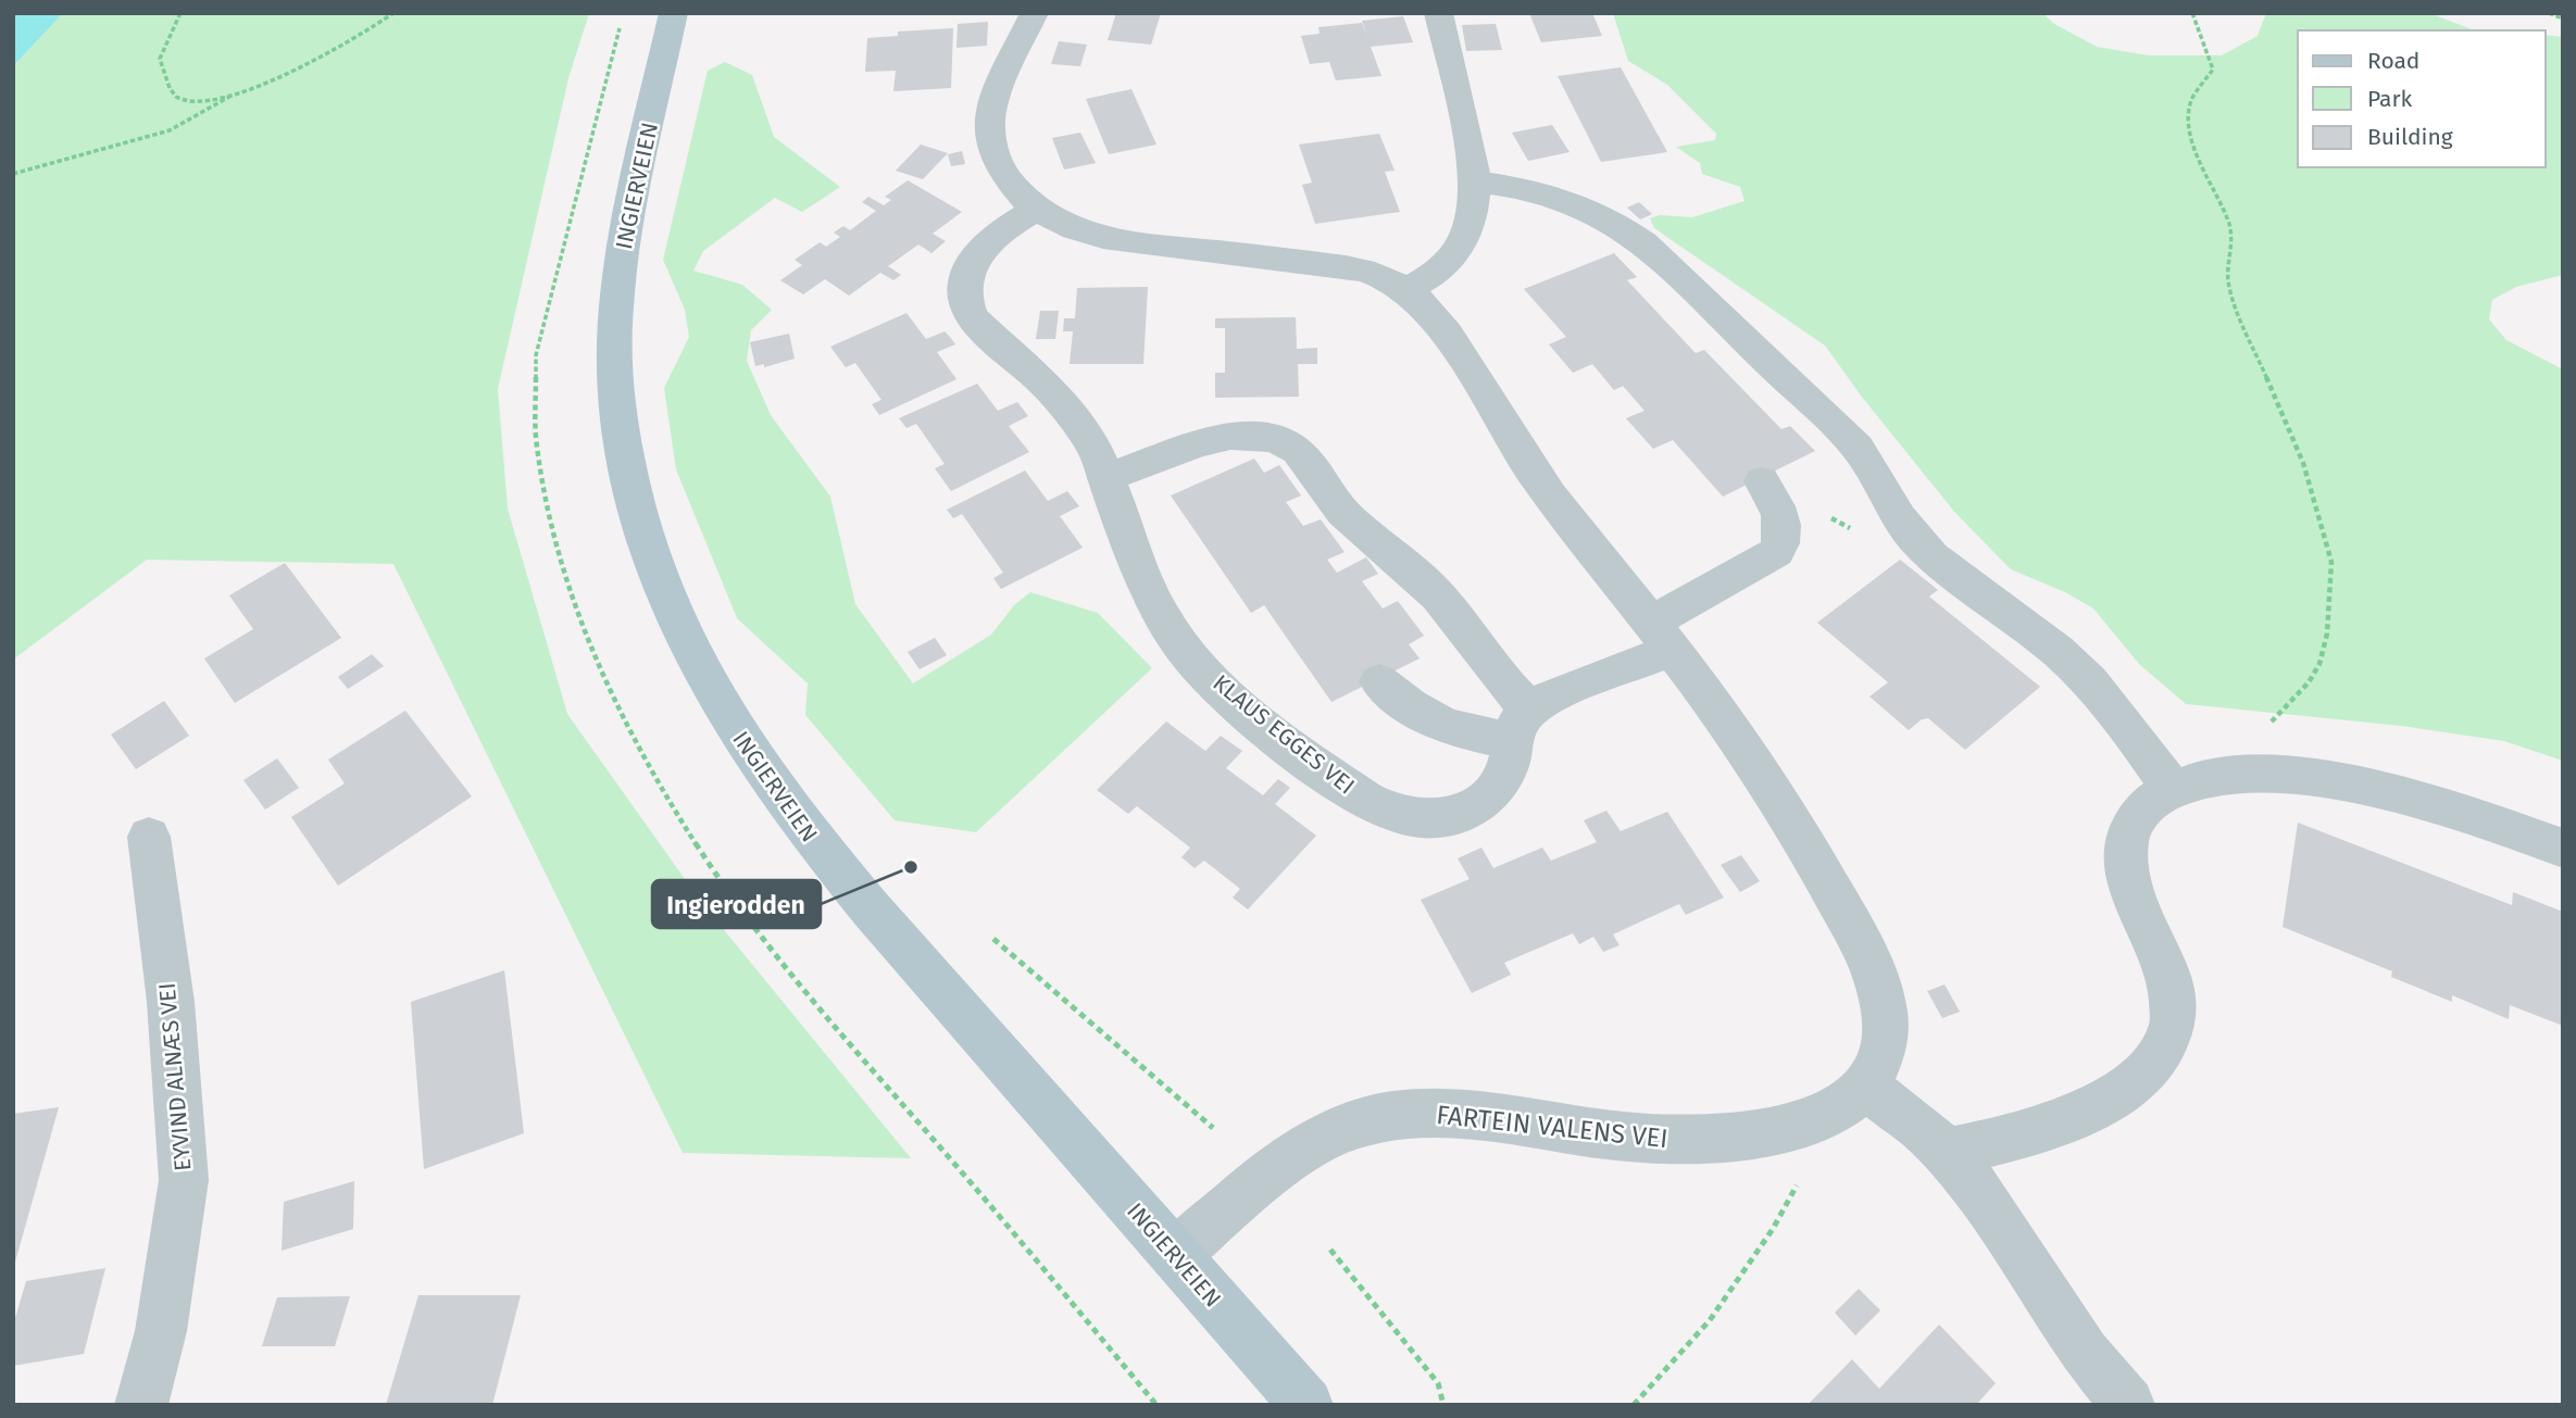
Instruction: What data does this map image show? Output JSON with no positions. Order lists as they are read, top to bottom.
{
  "streets": {
    "main road": ["INGIERVEIEN"],
    "street": ["KLAUS EGGES VEI", "EYVIND ALNÆS VEI", "FARTEIN VALENS VEI"]
  },
  "crossings": [
    ["INGIERVEIEN", "FARTEIN VALENS VEI"]
  ],
  "places": ["Ingierodden"],
  "legend": ["Road", "Park", "Building"]
}
